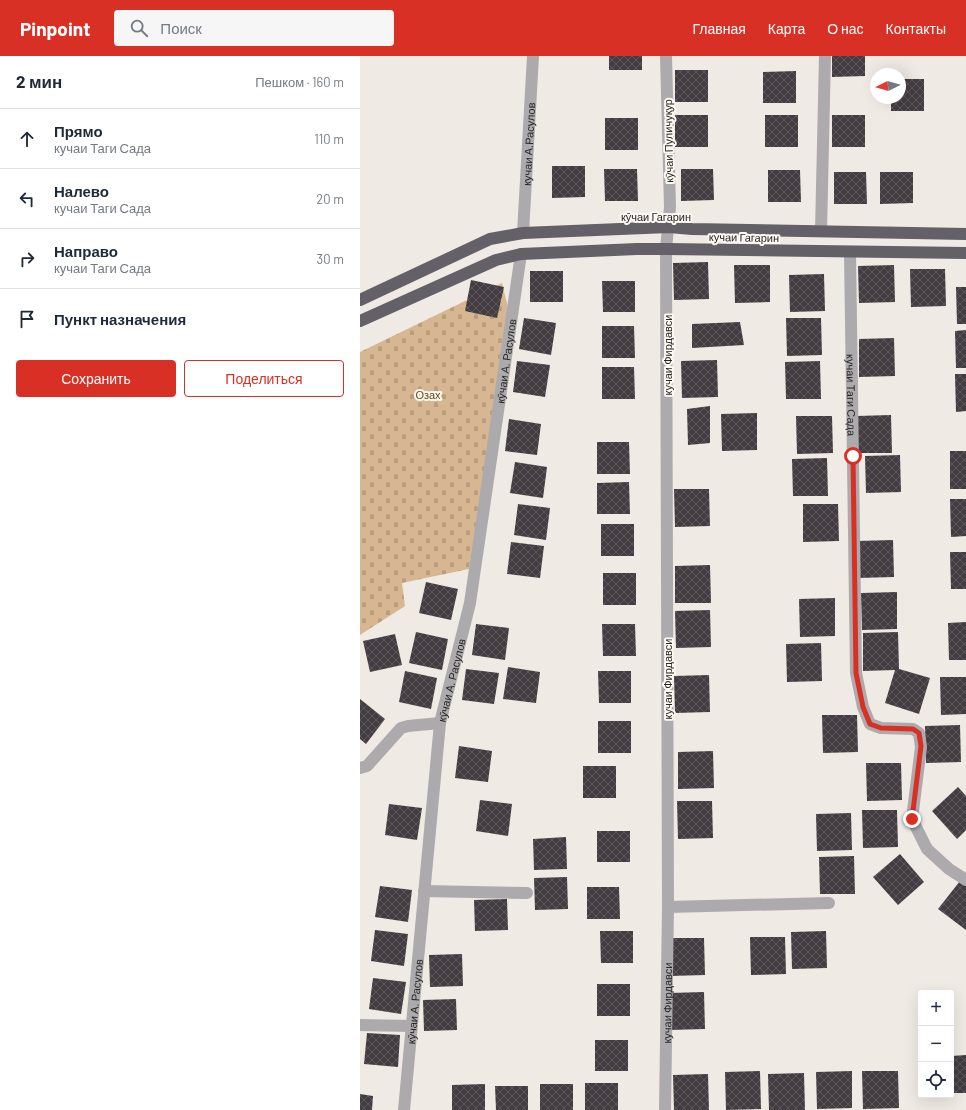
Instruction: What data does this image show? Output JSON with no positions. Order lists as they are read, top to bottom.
{
  "streets": {
    "highway": ["кӯчаи Гагарин", "кучаи Гагарин"],
    "street": [
      "кӯчаи Пуличуқур",
      "кучаи А.Расулов",
      "кучаи Фирдавси",
      "кӯчаи А. Расулов",
      "кучаи Таги Сада"
    ]
  },
  "crossings": [
    ["кӯчаи Пуличуқур", "кӯчаи Гагарин"],
    ["кӯчаи Пуличуқур", "кучаи Гагарин"],
    ["кӯчаи Пуличуқур", "кучаи Фирдавси"],
    ["кучаи А.Расулов", "кӯчаи Гагарин"],
    ["кучаи Гагарин", "кучаи Фирдавси"],
    ["кучаи Гагарин", "кӯчаи А. Расулов"],
    ["кучаи Гагарин", "кучаи Таги Сада"]
  ],
  "parks": ["Озах"],
  "north": "left",
  "page": {
    "header": "Pinpoint",
    "search": "Поиск",
    "nav": [
      "Главная",
      "Карта",
      "О нас",
      "Контакты"
    ],
    "heading": ["2 мин", "Пешком · 160 m"],
    "list": [
      ["Прямо", "кучаи Таги Сада", "110 m"],
      ["Налево", "кучаи Таги Сада", "20 m"],
      ["Направо", "кучаи Таги Сада", "30 m"],
      "Пункт назначения"
    ],
    "buttons": ["Сохранить", "Поделиться"],
    "map_buttons": ["+", "−"]
  }
}
